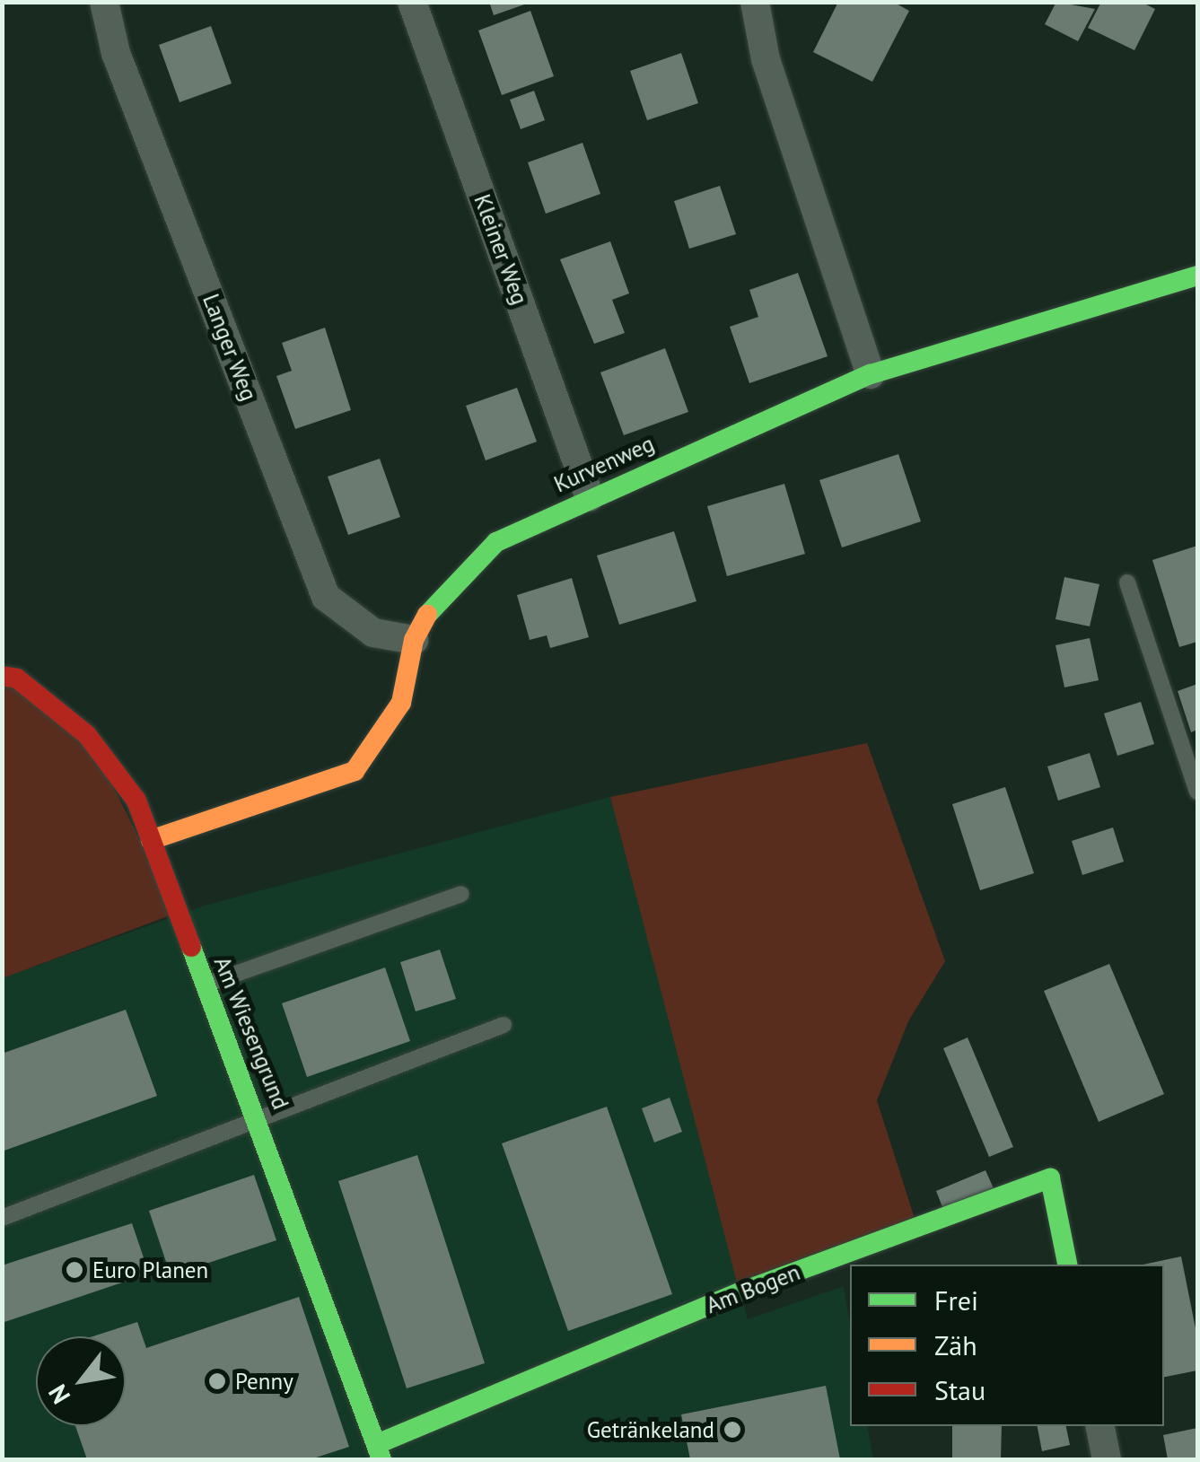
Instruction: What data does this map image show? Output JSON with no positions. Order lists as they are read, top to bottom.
{
  "streets": {
    "street": [
      "Kleiner Weg",
      "Langer Weg",
      "Kurvenweg",
      "Am Wiesengrund",
      "Am Bogen"
    ]
  },
  "crossings": [
    ["Kleiner Weg", "Kurvenweg"],
    ["Langer Weg", "Kurvenweg"],
    ["Kurvenweg", "Am Wiesengrund"],
    ["Am Wiesengrund", "Am Bogen"]
  ],
  "places": ["Euro Planen", "Penny", "Getränkeland"],
  "legend": ["Frei", "Zäh", "Stau"],
  "north": "bottom left"
}
